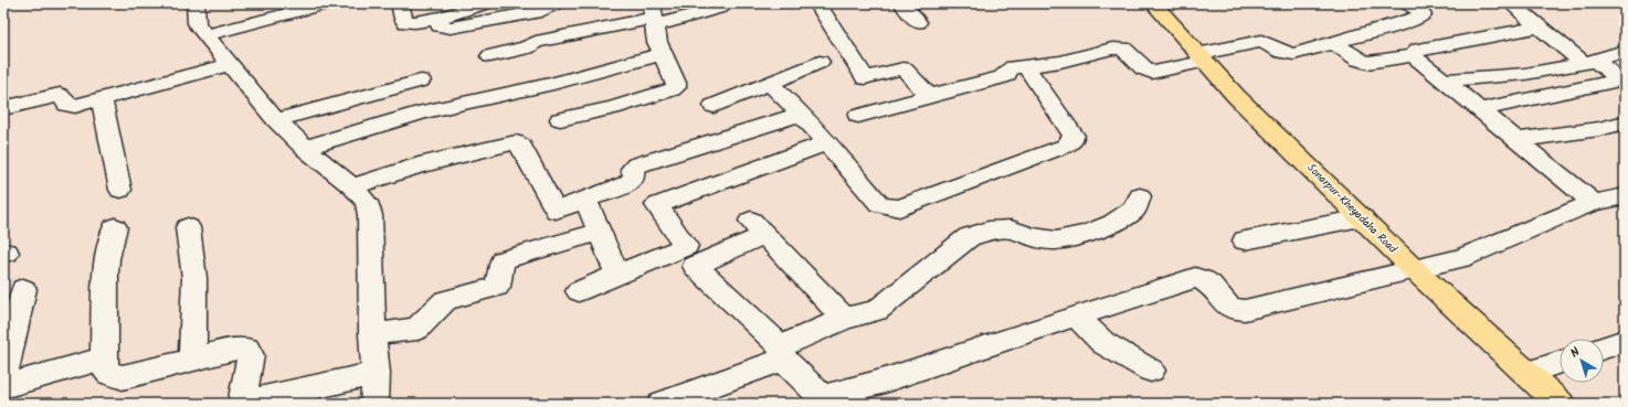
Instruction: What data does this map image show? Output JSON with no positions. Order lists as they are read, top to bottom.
{
  "streets": {
    "main road": ["Sonarpur-Kheyadaha Road"]
  },
  "north": "top left"
}
